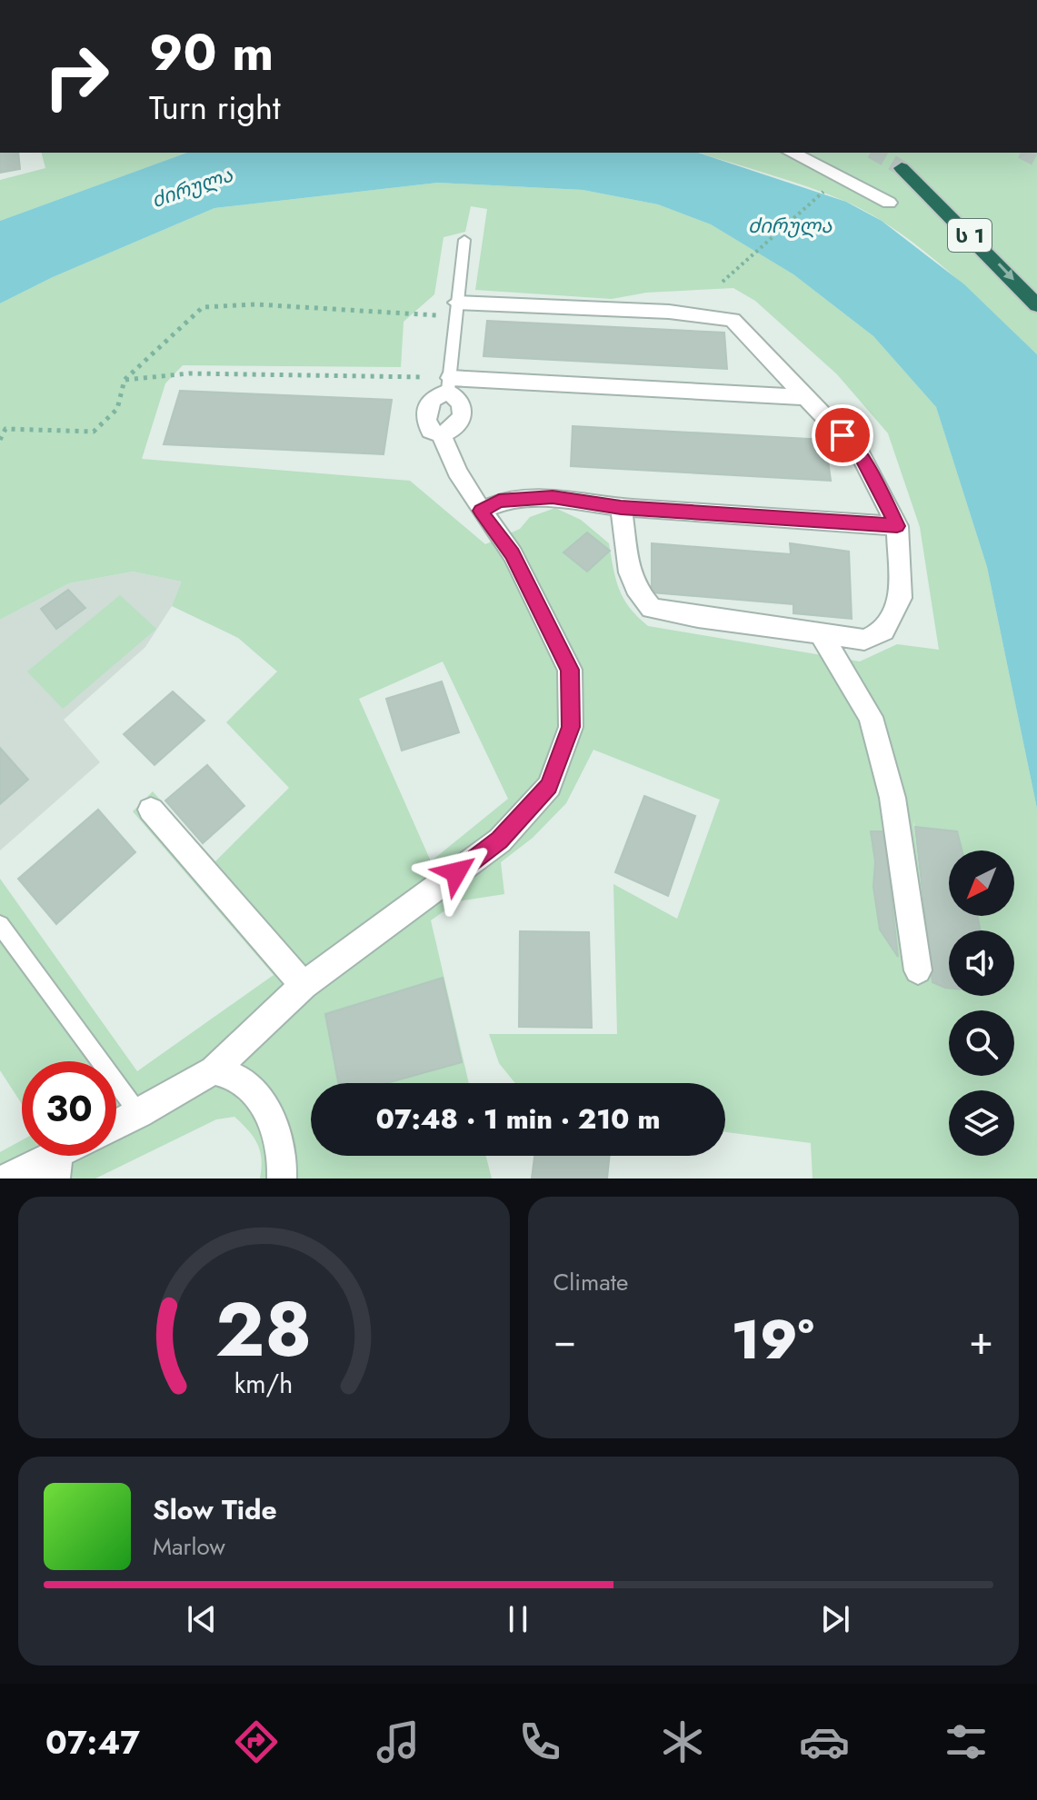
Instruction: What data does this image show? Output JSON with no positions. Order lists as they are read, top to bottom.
{
  "streets": {
    "highway": ["ს 1"]
  },
  "water": ["ძირულა"],
  "north": "bottom left",
  "page": {
    "turn": ["90 m", "Turn right"],
    "limit": "30",
    "trip": "07:48 · 1 min · 210 m",
    "tile": "Climate",
    "heat": ["−", "19°", "+"],
    "song": ["Slow Tide", "Marlow"],
    "tabs": "07:47",
    "gauge": ["28", "km/h"]
  }
}
